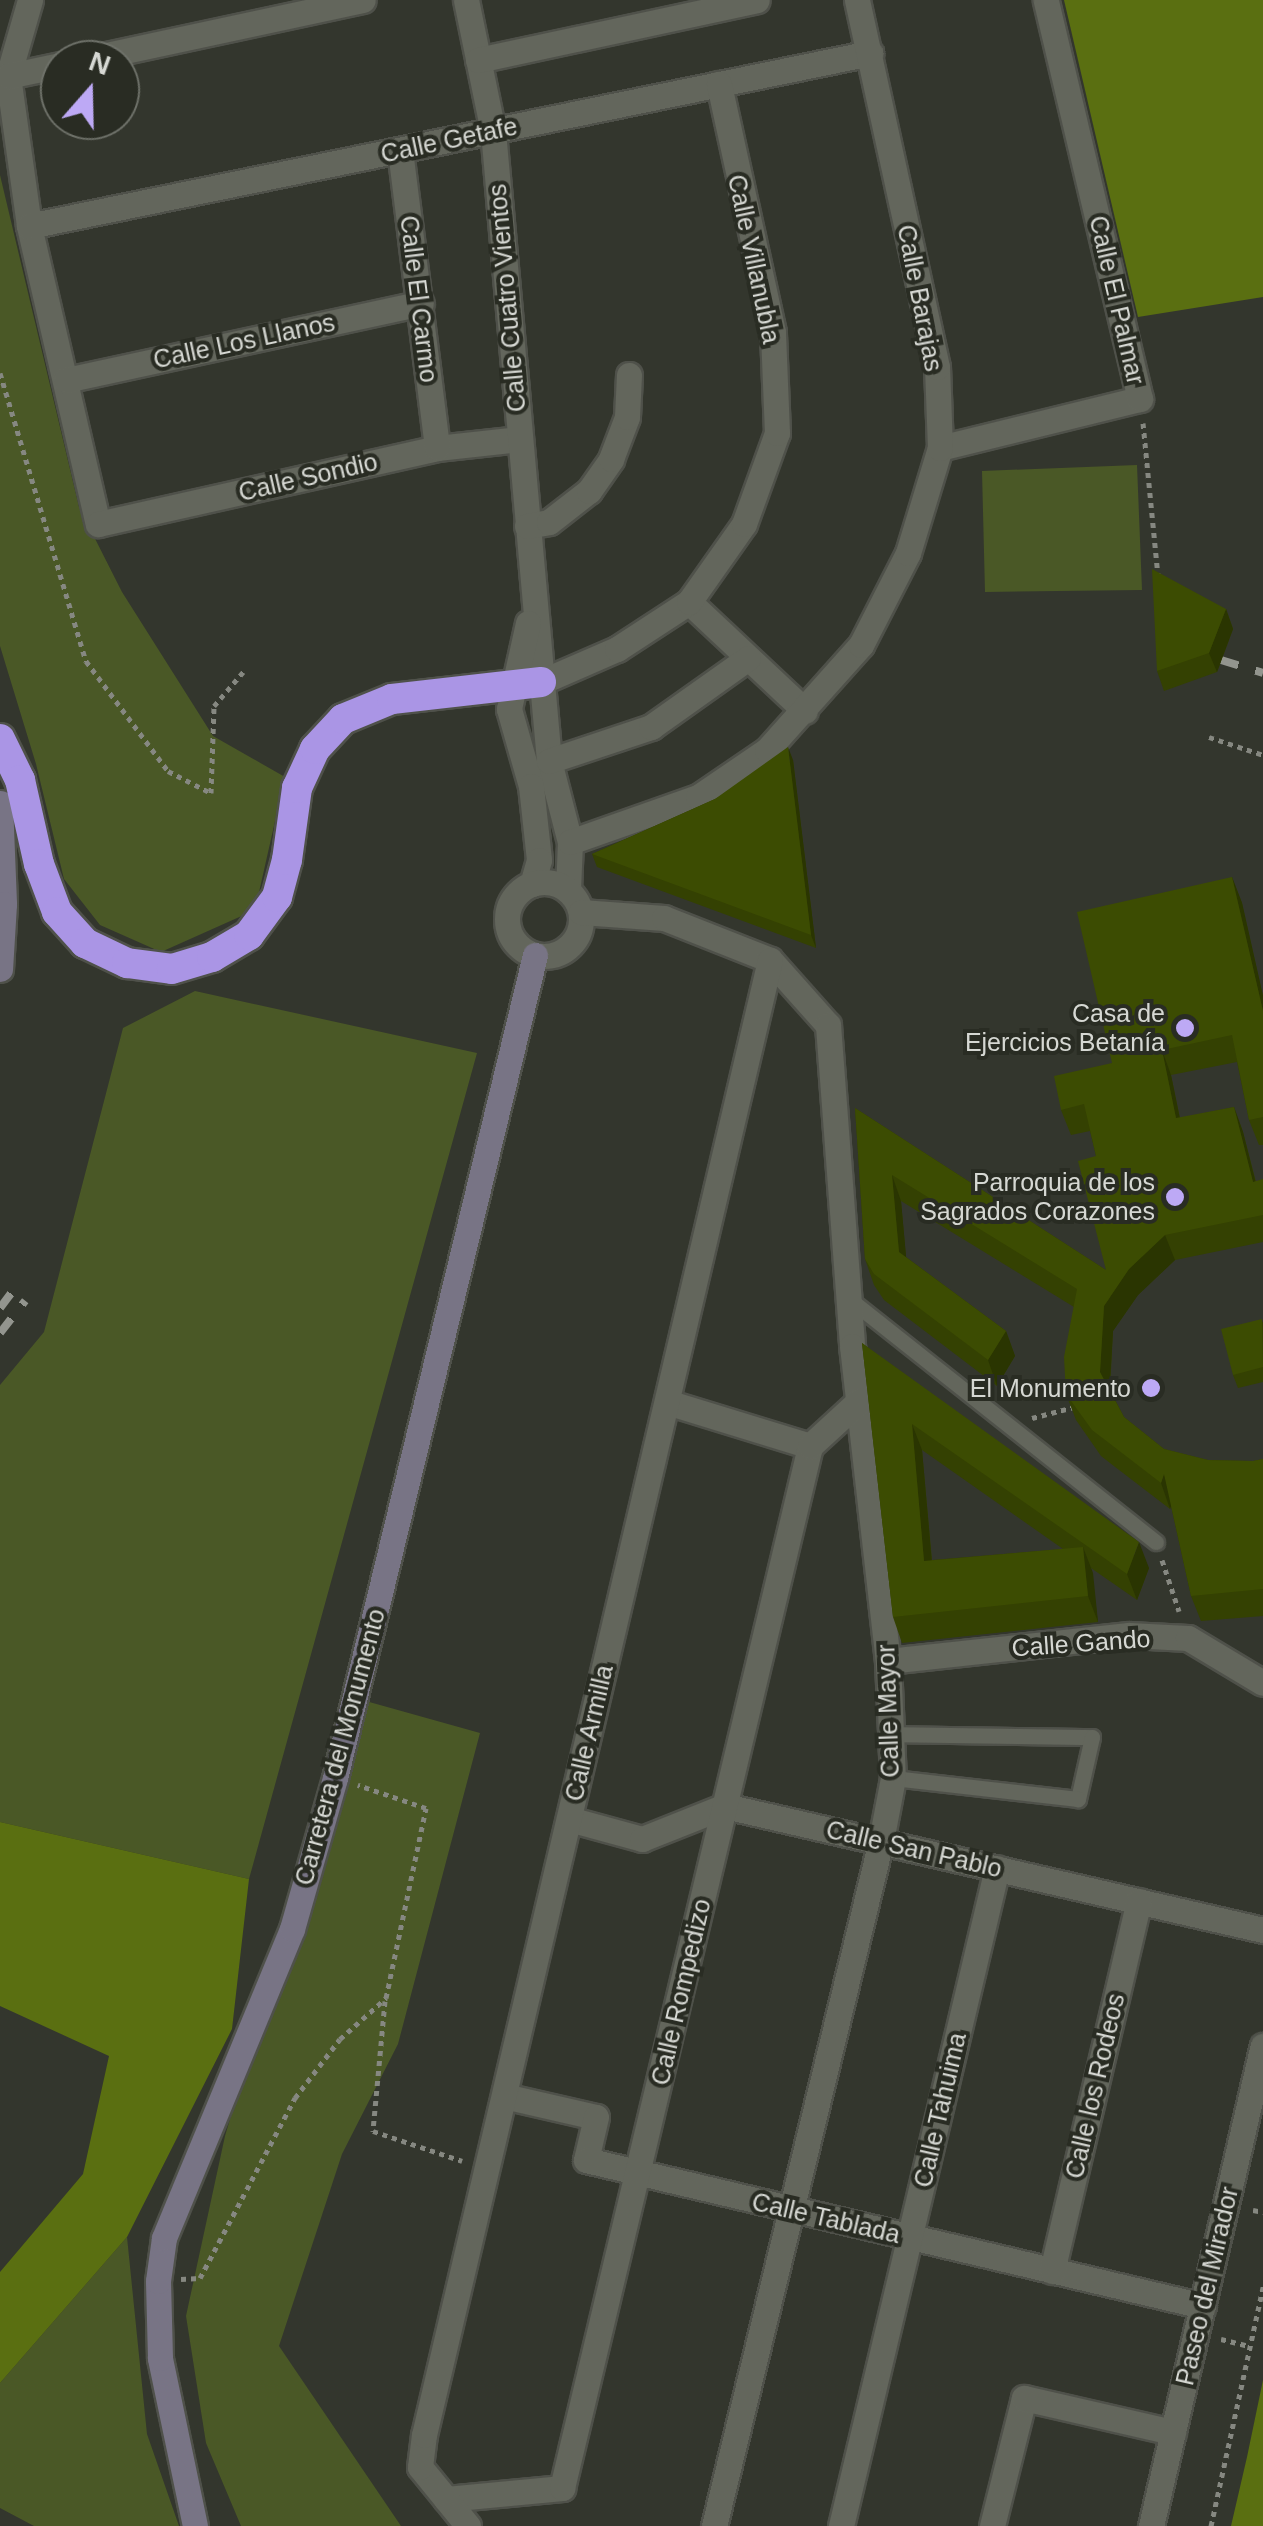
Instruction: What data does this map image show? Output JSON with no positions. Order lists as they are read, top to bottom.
{
  "streets": {
    "street": [
      "Calle Getafe",
      "Calle Villanubla",
      "Calle Cuatro Vientos",
      "Calle Barajas",
      "Calle El Carmo",
      "Calle El Palmar",
      "Calle Los Llanos",
      "Calle Sondio",
      "Calle Gando",
      "Calle Mayor",
      "Calle Armilla",
      "Carretera del Monumento",
      "Calle San Pablo",
      "Calle Rompedizo",
      "Calle los Rodeos",
      "Calle Tahuima",
      "Calle Tablada",
      "Paseo del Mirador"
    ]
  },
  "crossings": [
    ["Calle Getafe", "Calle Villanubla"],
    ["Calle Getafe", "Calle Cuatro Vientos"],
    ["Calle Getafe", "Calle Barajas"],
    ["Calle Getafe", "Calle El Carmo"],
    ["Calle Villanubla", "Calle Cuatro Vientos"],
    ["Calle Cuatro Vientos", "Calle Barajas"],
    ["Calle Cuatro Vientos", "Calle Sondio"],
    ["Calle Cuatro Vientos", "Carretera del Monumento"],
    ["Calle Barajas", "Calle El Palmar"],
    ["Calle El Carmo", "Calle Los Llanos"],
    ["Calle El Carmo", "Calle Sondio"],
    ["Calle Los Llanos", "Calle Sondio"],
    ["Calle Gando", "Calle Mayor"],
    ["Calle Mayor", "Calle Armilla"],
    ["Calle Mayor", "Calle San Pablo"],
    ["Calle Mayor", "Calle Tablada"],
    ["Calle Armilla", "Calle Rompedizo"],
    ["Calle Armilla", "Calle Tablada"],
    ["Calle San Pablo", "Calle Rompedizo"],
    ["Calle San Pablo", "Calle los Rodeos"],
    ["Calle San Pablo", "Calle Tahuima"],
    ["Calle Rompedizo", "Calle Tablada"],
    ["Calle los Rodeos", "Calle Tablada"],
    ["Calle Tahuima", "Calle Tablada"],
    ["Calle Tablada", "Paseo del Mirador"]
  ],
  "places": ["Casa de Ejercicios Betanía", "Parroquia de los Sagrados Corazones", "El Monumento"],
  "north": "top"
}
